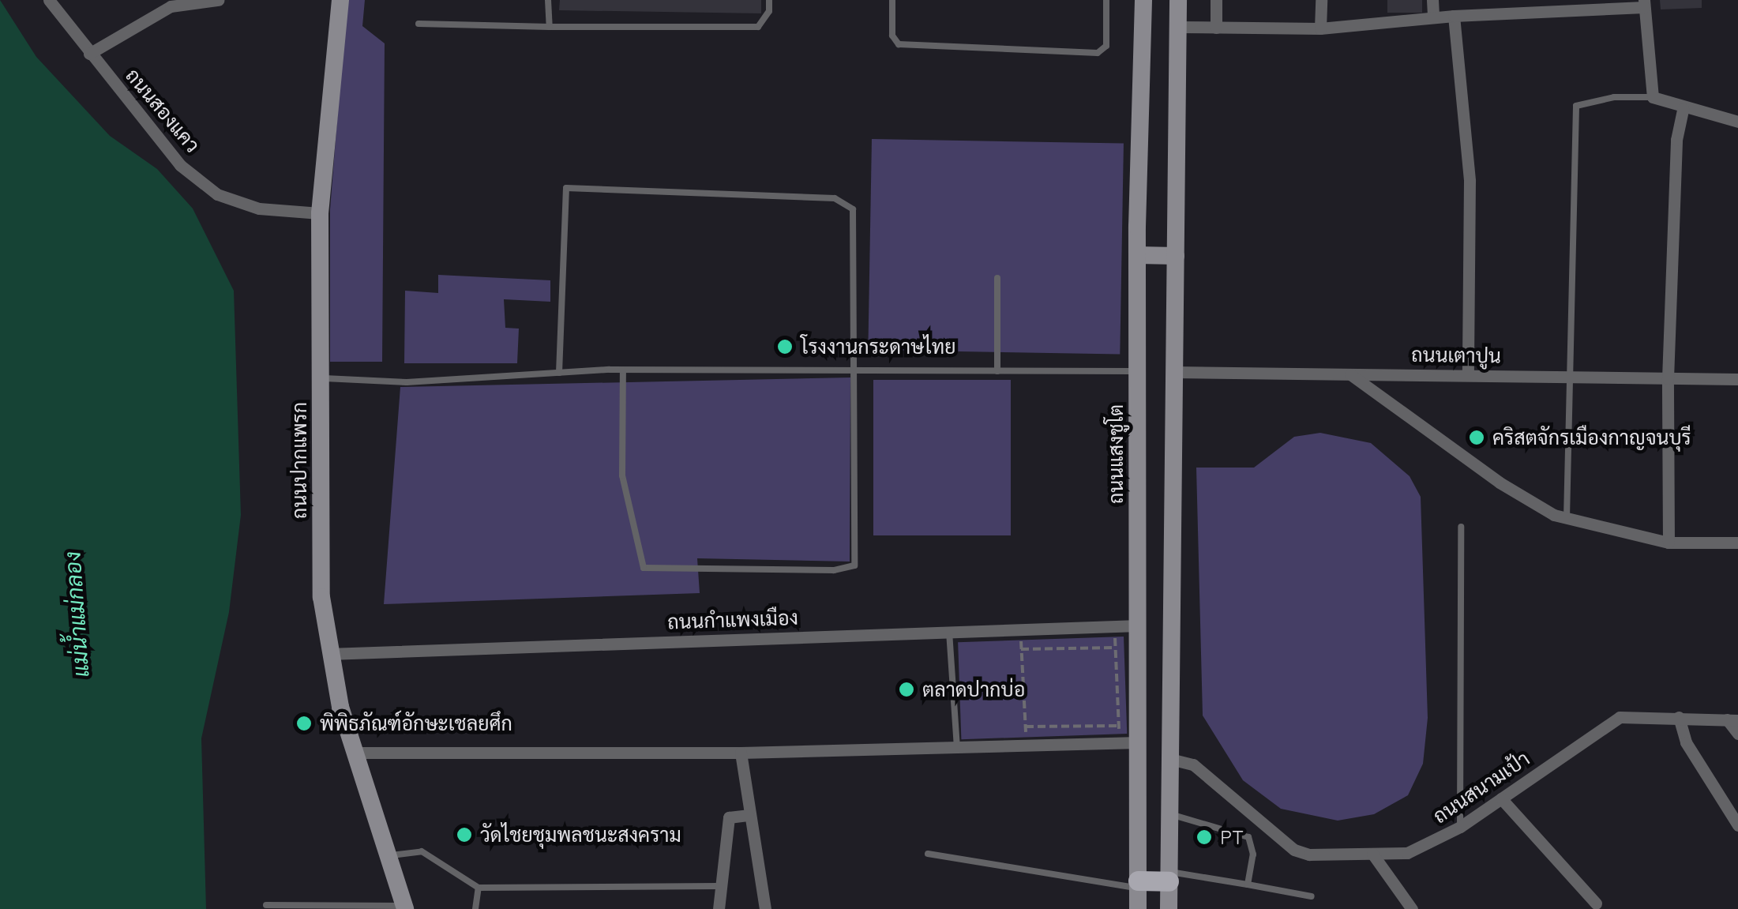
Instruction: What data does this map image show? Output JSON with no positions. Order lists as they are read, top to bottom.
{
  "streets": {
    "main road": ["ถนนแสงชูโต", "ถนนปากแพรก"],
    "street": [
      "ถนนสองแคว",
      "ถนนเตาปูน",
      "ถนนกำแพงเมือง",
      "ถนนสนามเป้า"
    ]
  },
  "crossings": [
    ["ถนนสองแคว", "ถนนปากแพรก"],
    ["ถนนแสงชูโต", "ถนนกำแพงเมือง"],
    ["ถนนปากแพรก", "ถนนกำแพงเมือง"]
  ],
  "water": ["แม่น้ำแม่กลอง"],
  "places": [
    "โรงงานกระดาษไทย",
    "คริสตจักรเมืองกาญจนบุรี",
    "ตลาดปากบ่อ",
    "พิพิธภัณฑ์อักษะเชลยศึก",
    "วัดไชยชุมพลชนะสงคราม",
    "PT"
  ]
}
